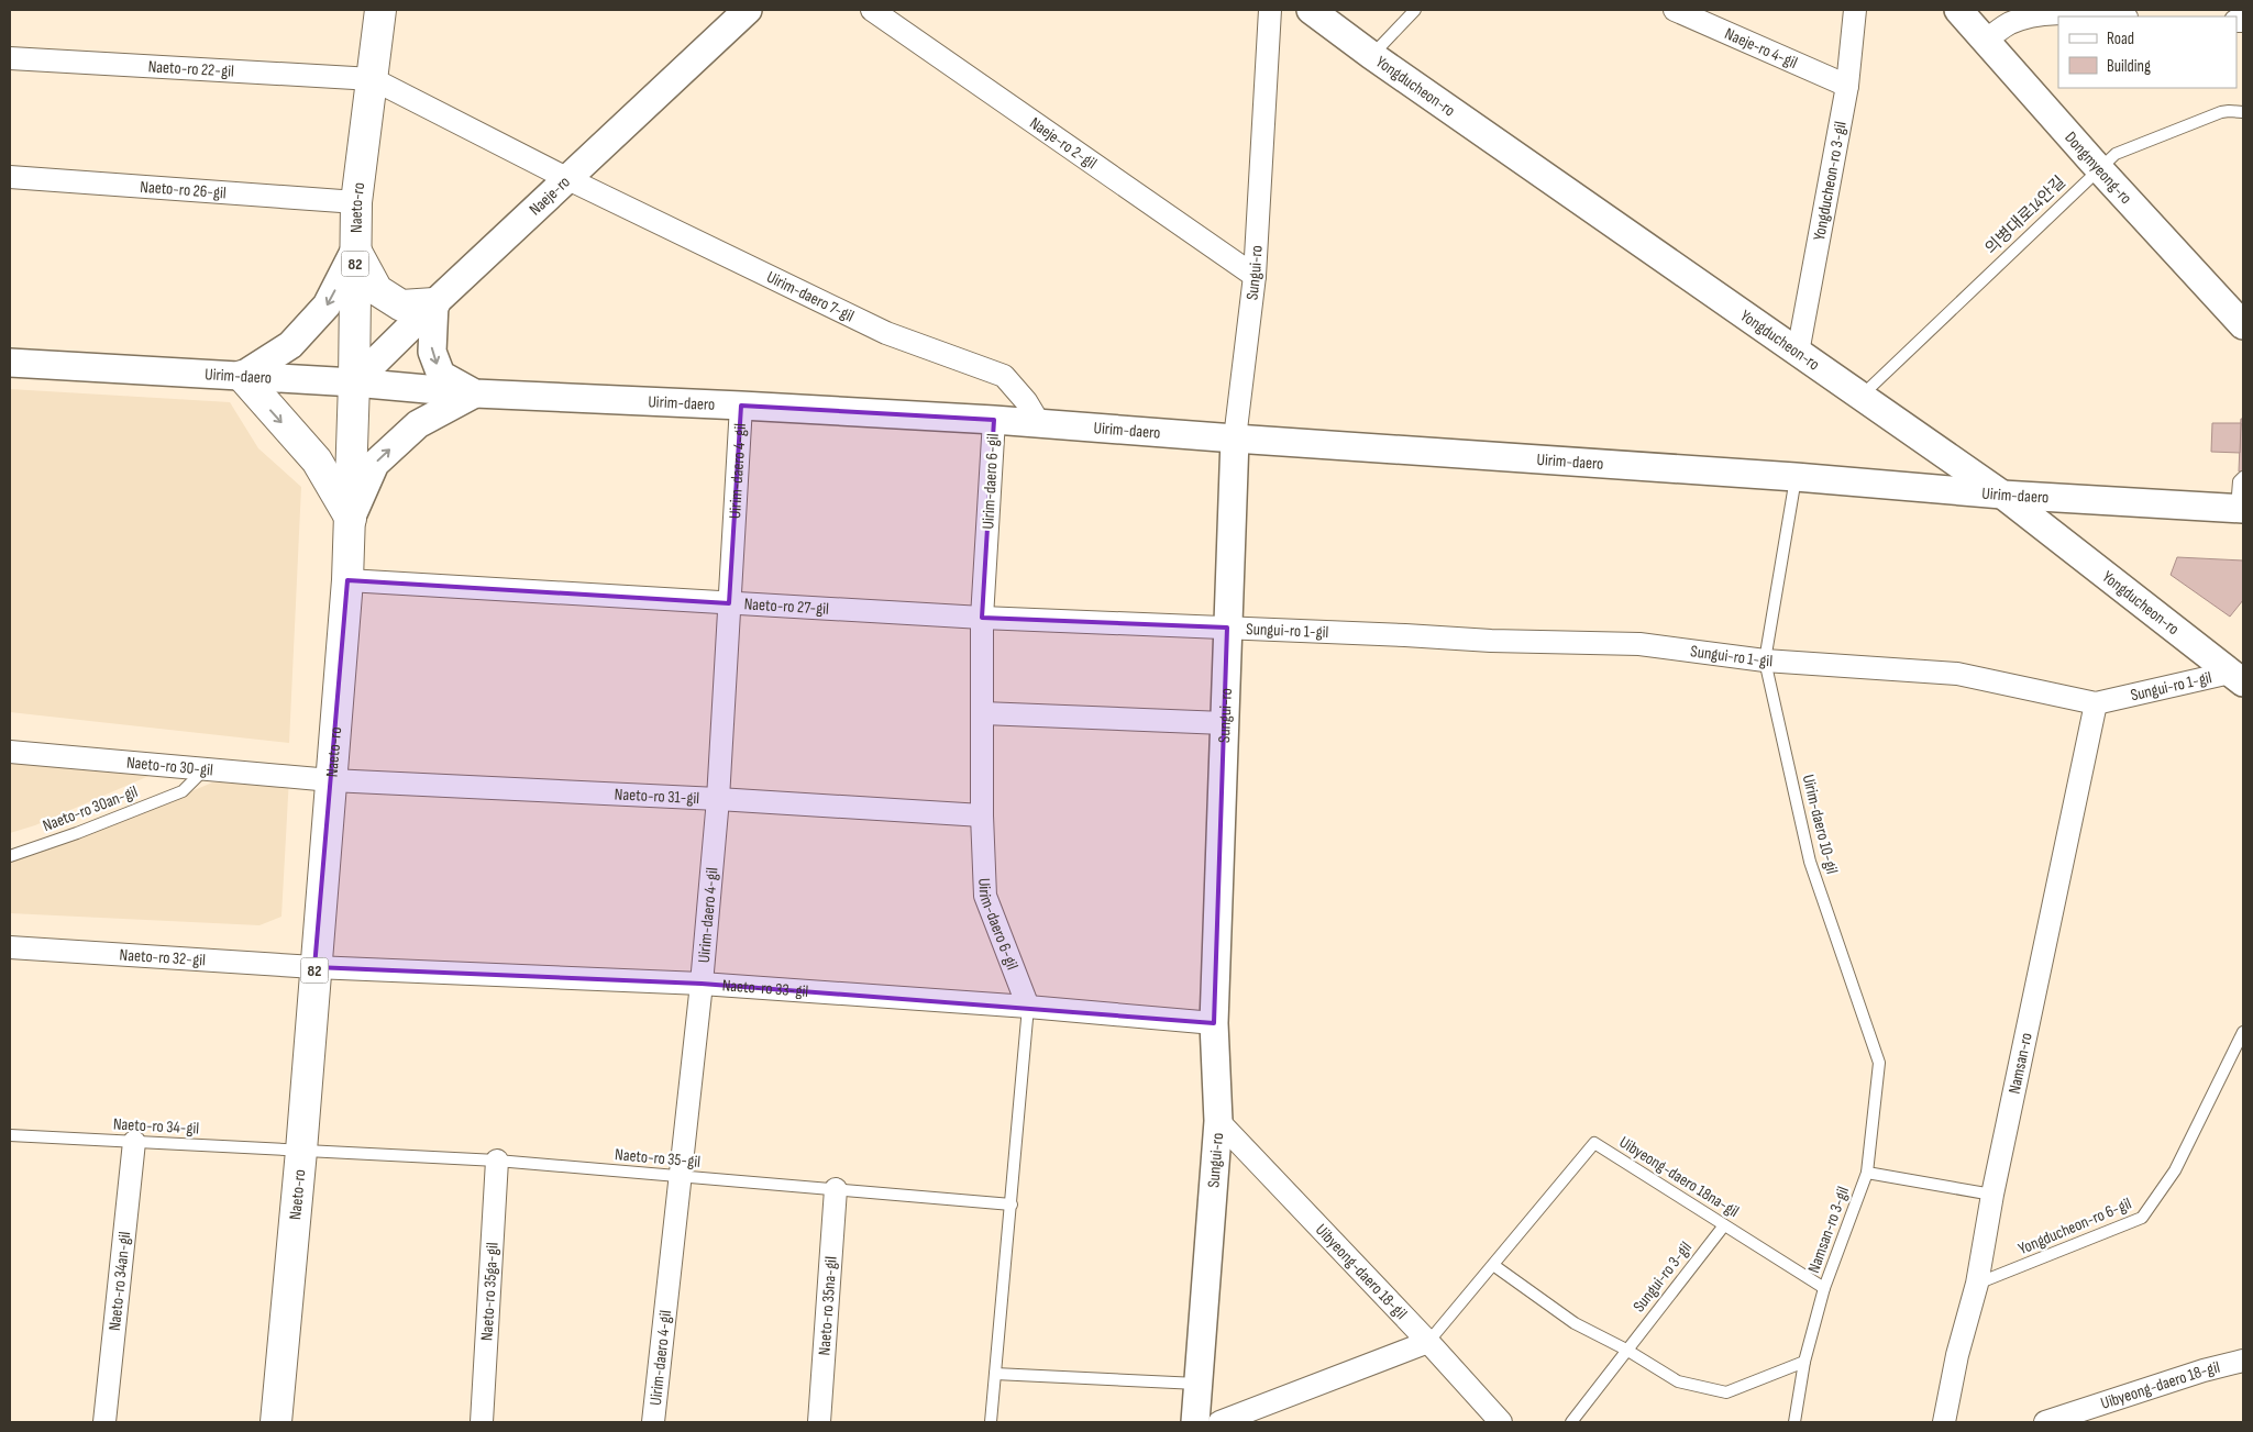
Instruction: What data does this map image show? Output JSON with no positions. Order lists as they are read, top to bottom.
{
  "streets": {
    "main road": ["Naeto-ro", "82"],
    "street": [
      "Naeje-ro 4-gil",
      "Naeto-ro 22-gil",
      "Yongducheon-ro",
      "Naeje-ro 2-gil",
      "Dongmyeong-ro",
      "Yongducheon-ro 3-gil",
      "Naeto-ro 26-gil",
      "Naeje-ro",
      "Sungui-ro",
      "Uirim-daero 7-gil",
      "Uirim-daero",
      "Uirim-daero 4-gil",
      "Uirim-daero 6-gil",
      "Naeto-ro 27-gil",
      "Sungui-ro 1-gil",
      "Naeto-ro 30-gil",
      "Naeto-ro 31-gil",
      "Naeto-ro 32-gil",
      "Naeto-ro 33-gil",
      "Namsan-ro",
      "Uibyeong-daero 18-gil",
      "Naeto-ro 34an-gil",
      "Naeto-ro 35ga-gil",
      "Naeto-ro 35na-gil"
    ],
    "lane": [
      "의병대로14안길",
      "Naeto-ro 30an-gil",
      "Uirim-daero 10-gil",
      "Naeto-ro 34-gil",
      "Naeto-ro 35-gil",
      "Uibyeong-daero 18na-gil",
      "Yongducheon-ro 6-gil",
      "Namsan-ro 3-gil",
      "Sungui-ro 3-gil"
    ]
  },
  "crossings": [
    ["Naeje-ro 4-gil", "Yongducheon-ro 3-gil"],
    ["Naeto-ro 22-gil", "Naeto-ro"],
    ["Yongducheon-ro", "Yongducheon-ro 3-gil"],
    ["Yongducheon-ro", "의병대로14안길"],
    ["Yongducheon-ro", "Uirim-daero"],
    ["Yongducheon-ro", "Sungui-ro 1-gil"],
    ["Naeje-ro 2-gil", "Sungui-ro"],
    ["Dongmyeong-ro", "의병대로14안길"],
    ["Naeto-ro 26-gil", "Naeto-ro"],
    ["Naeje-ro", "Naeto-ro"],
    ["Naeje-ro", "Uirim-daero 7-gil"],
    ["Naeje-ro", "Uirim-daero"],
    ["Naeto-ro", "Uirim-daero"],
    ["Naeto-ro", "Naeto-ro 27-gil"],
    ["Naeto-ro", "Naeto-ro 30-gil"],
    ["Naeto-ro", "Naeto-ro 31-gil"],
    ["Naeto-ro", "Naeto-ro 32-gil"],
    ["Naeto-ro", "Naeto-ro 33-gil"],
    ["Naeto-ro", "Naeto-ro 34-gil"],
    ["Naeto-ro", "Naeto-ro 35-gil"],
    ["Sungui-ro", "Uirim-daero"],
    ["Sungui-ro", "Naeto-ro 27-gil"],
    ["Sungui-ro", "Sungui-ro 1-gil"],
    ["Sungui-ro", "Naeto-ro 33-gil"],
    ["Sungui-ro", "Uibyeong-daero 18-gil"],
    ["Uirim-daero 7-gil", "Uirim-daero"],
    ["Uirim-daero", "Uirim-daero 4-gil"],
    ["Uirim-daero", "Uirim-daero 6-gil"],
    ["Uirim-daero", "Uirim-daero 10-gil"],
    ["Uirim-daero 4-gil", "Naeto-ro 27-gil"],
    ["Uirim-daero 4-gil", "Naeto-ro 31-gil"],
    ["Uirim-daero 4-gil", "Naeto-ro 33-gil"],
    ["Uirim-daero 4-gil", "Naeto-ro 35-gil"],
    ["Uirim-daero 6-gil", "Naeto-ro 27-gil"],
    ["Uirim-daero 6-gil", "Naeto-ro 31-gil"],
    ["Uirim-daero 6-gil", "Naeto-ro 33-gil"],
    ["Uirim-daero 6-gil", "Naeto-ro 35-gil"],
    ["Naeto-ro 27-gil", "Sungui-ro 1-gil"],
    ["Sungui-ro 1-gil", "Uirim-daero 10-gil"],
    ["Sungui-ro 1-gil", "Namsan-ro"],
    ["Naeto-ro 30-gil", "Naeto-ro 31-gil"],
    ["Naeto-ro 30-gil", "Naeto-ro 30an-gil"],
    ["Uirim-daero 10-gil", "Namsan-ro 3-gil"],
    ["Naeto-ro 32-gil", "Naeto-ro 33-gil"],
    ["Namsan-ro", "Yongducheon-ro 6-gil"],
    ["Namsan-ro", "Namsan-ro 3-gil"],
    ["Naeto-ro 34-gil", "Naeto-ro 35-gil"],
    ["Naeto-ro 34-gil", "Naeto-ro 34an-gil"],
    ["Naeto-ro 35-gil", "Naeto-ro 35ga-gil"],
    ["Naeto-ro 35-gil", "Naeto-ro 35na-gil"],
    ["Uibyeong-daero 18na-gil", "Namsan-ro 3-gil"],
    ["Uibyeong-daero 18na-gil", "Uibyeong-daero 18-gil"],
    ["Uibyeong-daero 18na-gil", "Sungui-ro 3-gil"]
  ],
  "legend": ["Road", "Building"]
}
